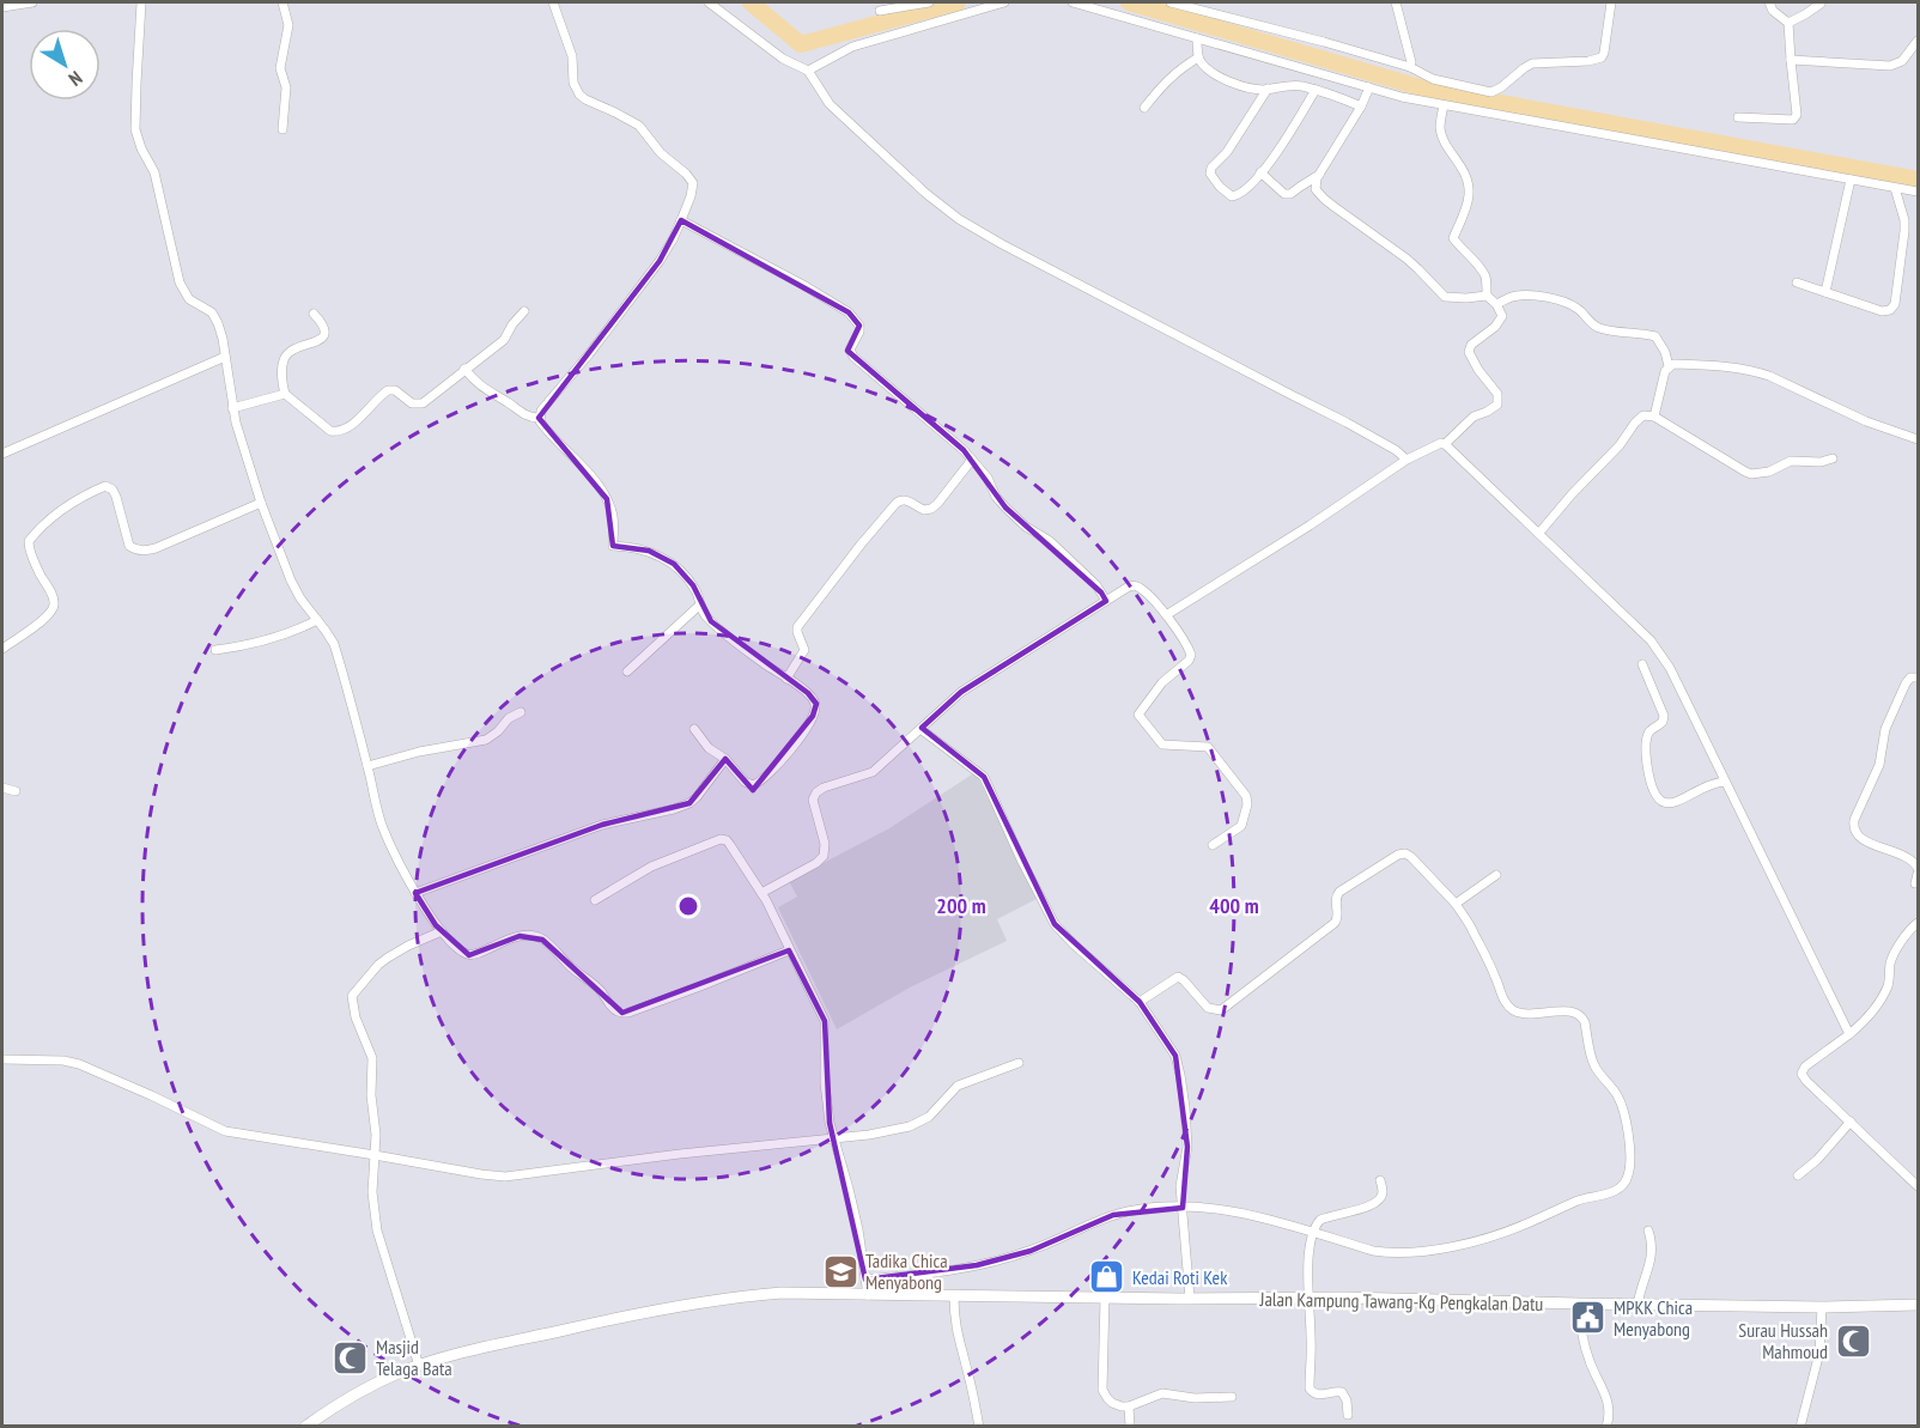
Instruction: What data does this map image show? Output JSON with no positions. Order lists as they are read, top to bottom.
{
  "streets": {
    "street": ["Jalan Kampung Tawang-Kg Pengkalan Datu"]
  },
  "places": {
    "school or university": ["Tadika Chica Menyabong"],
    "shop": ["Kedai Roti Kek"],
    "public building": ["MPKK Chica Menyabong"],
    "mosque": ["Surau Hussah Mahmoud", "Masjid Telaga Bata"]
  },
  "north": "bottom right",
  "rings": ["200 m", "400 m"]
}
